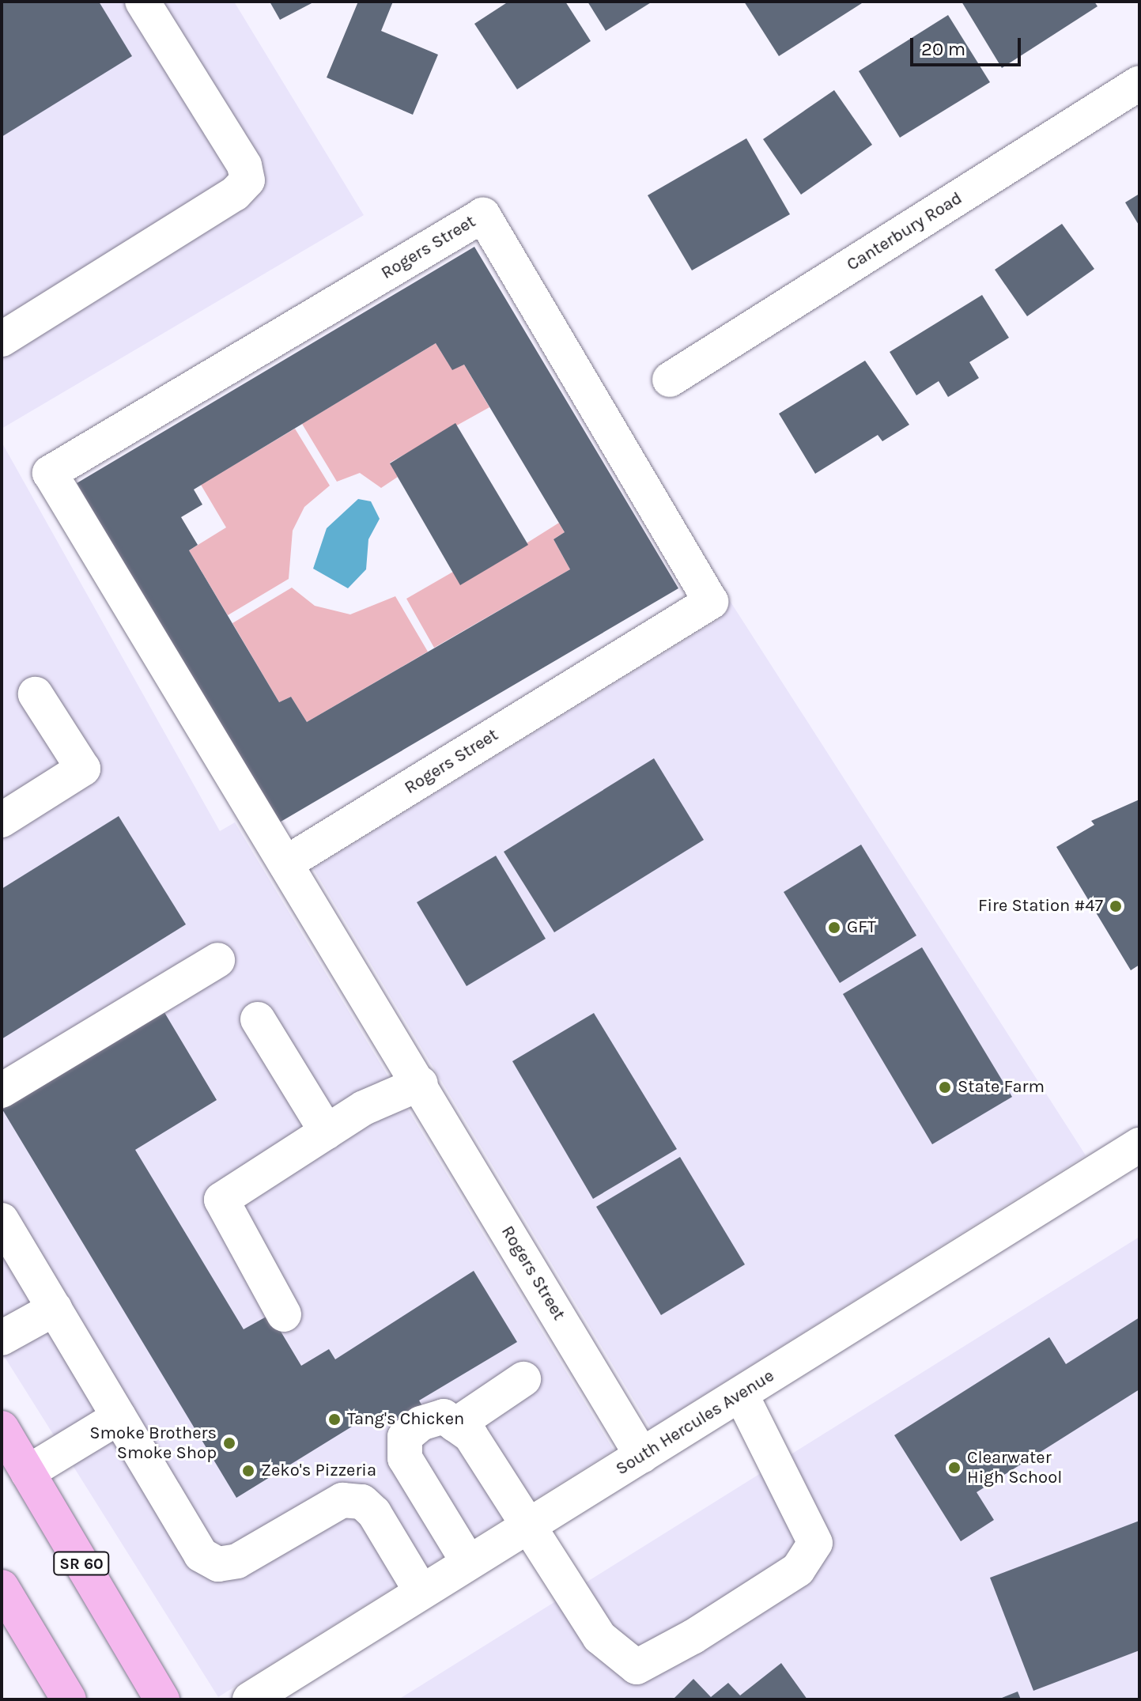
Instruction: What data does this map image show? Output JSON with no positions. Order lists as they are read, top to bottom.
{
  "streets": {
    "main road": ["SR 60"],
    "street": ["Canterbury Road", "Rogers Street", "South Hercules Avenue"]
  },
  "crossings": [
    ["Rogers Street", "South Hercules Avenue"]
  ],
  "places": [
    "Fire Station #47",
    "GFT",
    "State Farm",
    "Tang's Chicken",
    "Smoke Brothers Smoke Shop",
    "Clearwater High School",
    "Zeko's Pizzeria"
  ],
  "scale_bar": "20 m"
}
